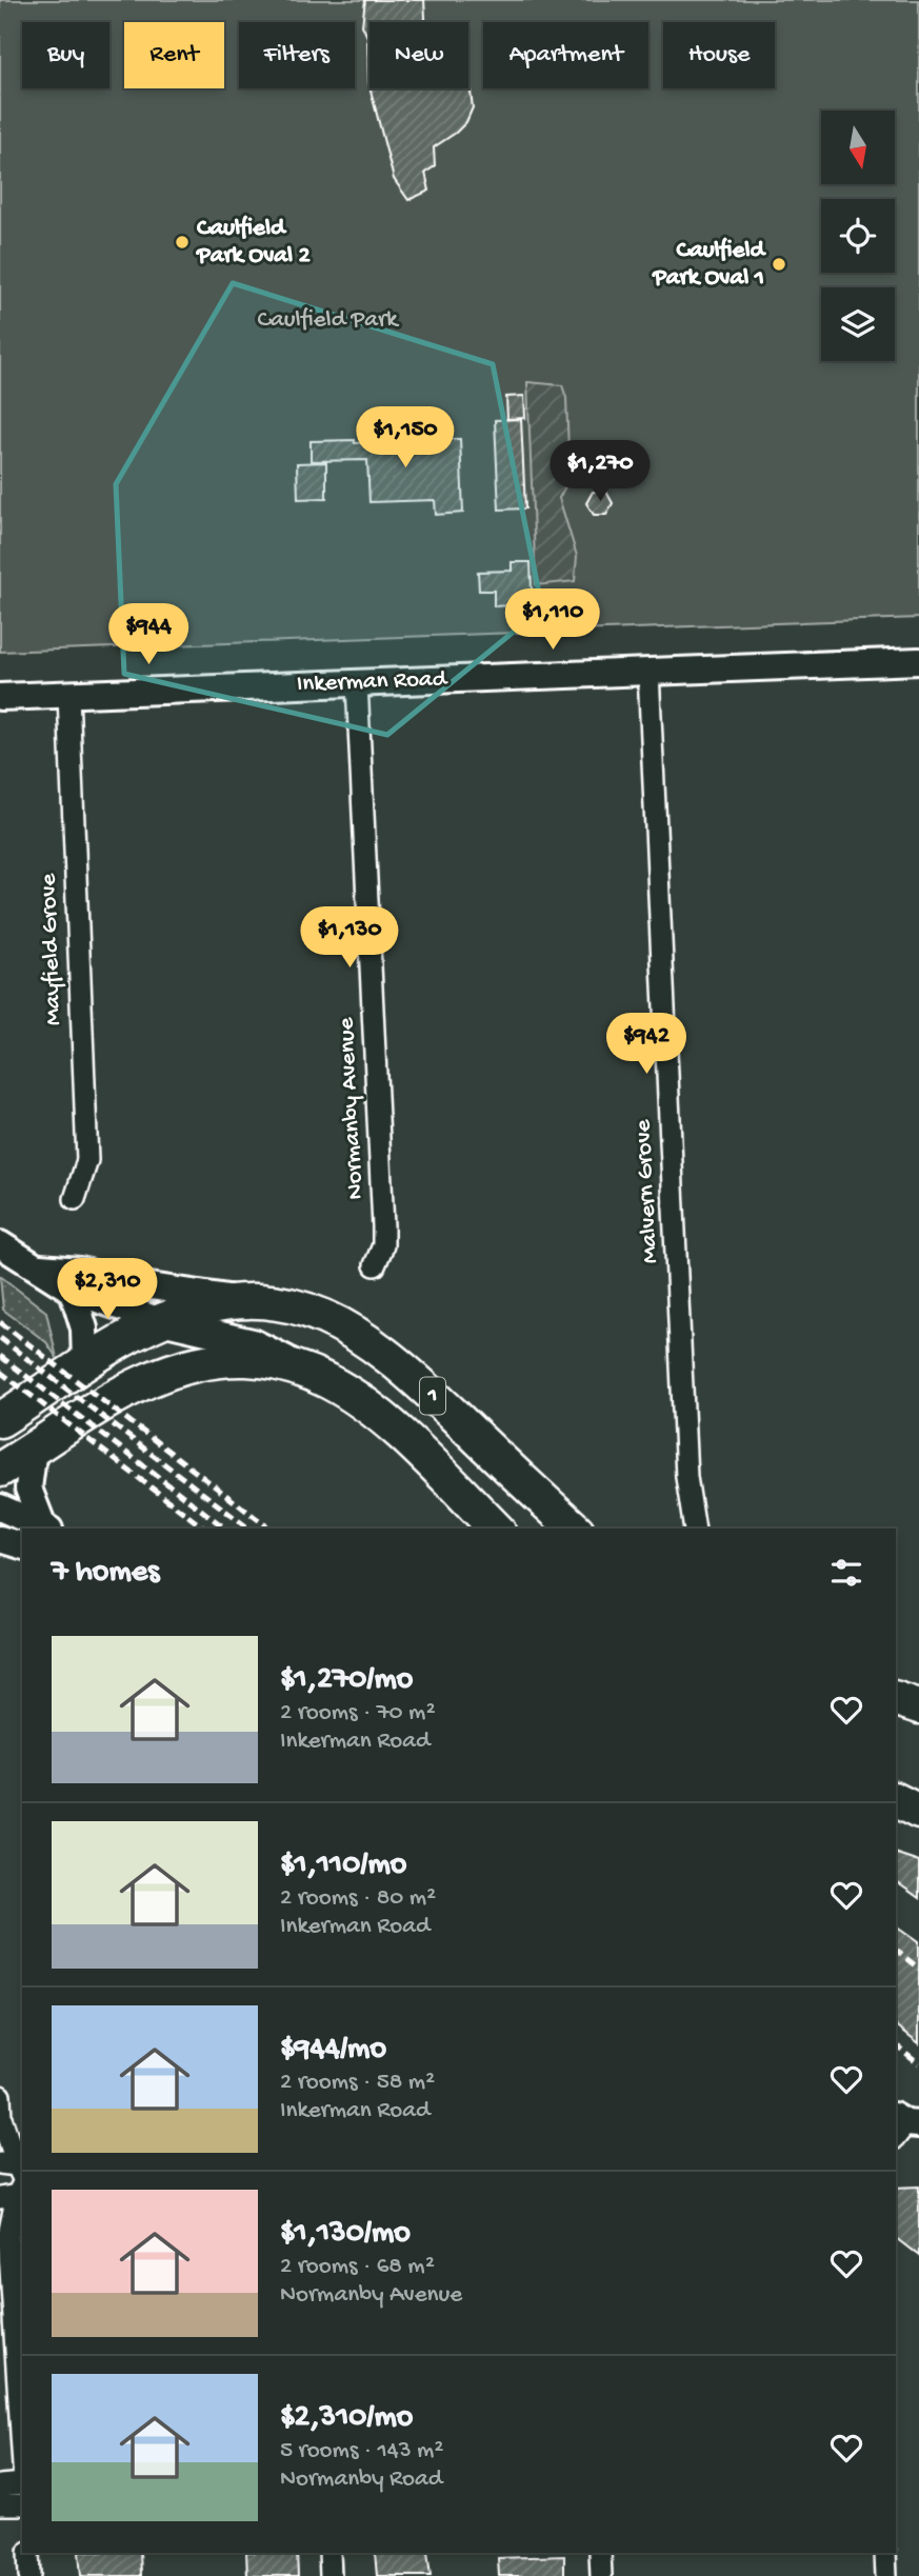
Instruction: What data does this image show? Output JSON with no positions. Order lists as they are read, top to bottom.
{
  "streets": {
    "highway": ["1"],
    "street": [
      "Inkerman Road",
      "Mayfield Grove",
      "Normanby Avenue",
      "Malvern Grove"
    ]
  },
  "crossings": [
    ["Inkerman Road", "Mayfield Grove"],
    ["Inkerman Road", "Normanby Avenue"],
    ["Inkerman Road", "Malvern Grove"]
  ],
  "parks": ["Caulfield Park"],
  "places": ["Caulfield Park Oval 2", "Caulfield Park Oval 1"],
  "north": "bottom",
  "page": {
    "chip": [
      "Buy",
      "Rent",
      "Filters",
      "New",
      "Apartment",
      "House"
    ],
    "price": [
      "$1,150",
      "$1,270",
      "$1,110",
      "$944",
      "$1,130",
      "$942",
      "$2,310"
    ],
    "heading": "7 homes",
    "list": [
      {
        "name": "$1,270/mo",
        "note": "2 rooms · 70 m² · Inkerman Road"
      },
      {
        "name": "$1,110/mo",
        "note": "2 rooms · 80 m² · Inkerman Road"
      },
      {
        "name": "$944/mo",
        "note": "2 rooms · 58 m² · Inkerman Road"
      },
      {
        "name": "$1,130/mo",
        "note": "2 rooms · 68 m² · Normanby Avenue"
      },
      {
        "name": "$2,310/mo",
        "note": "5 rooms · 143 m² · Normanby Road"
      }
    ]
  }
}
